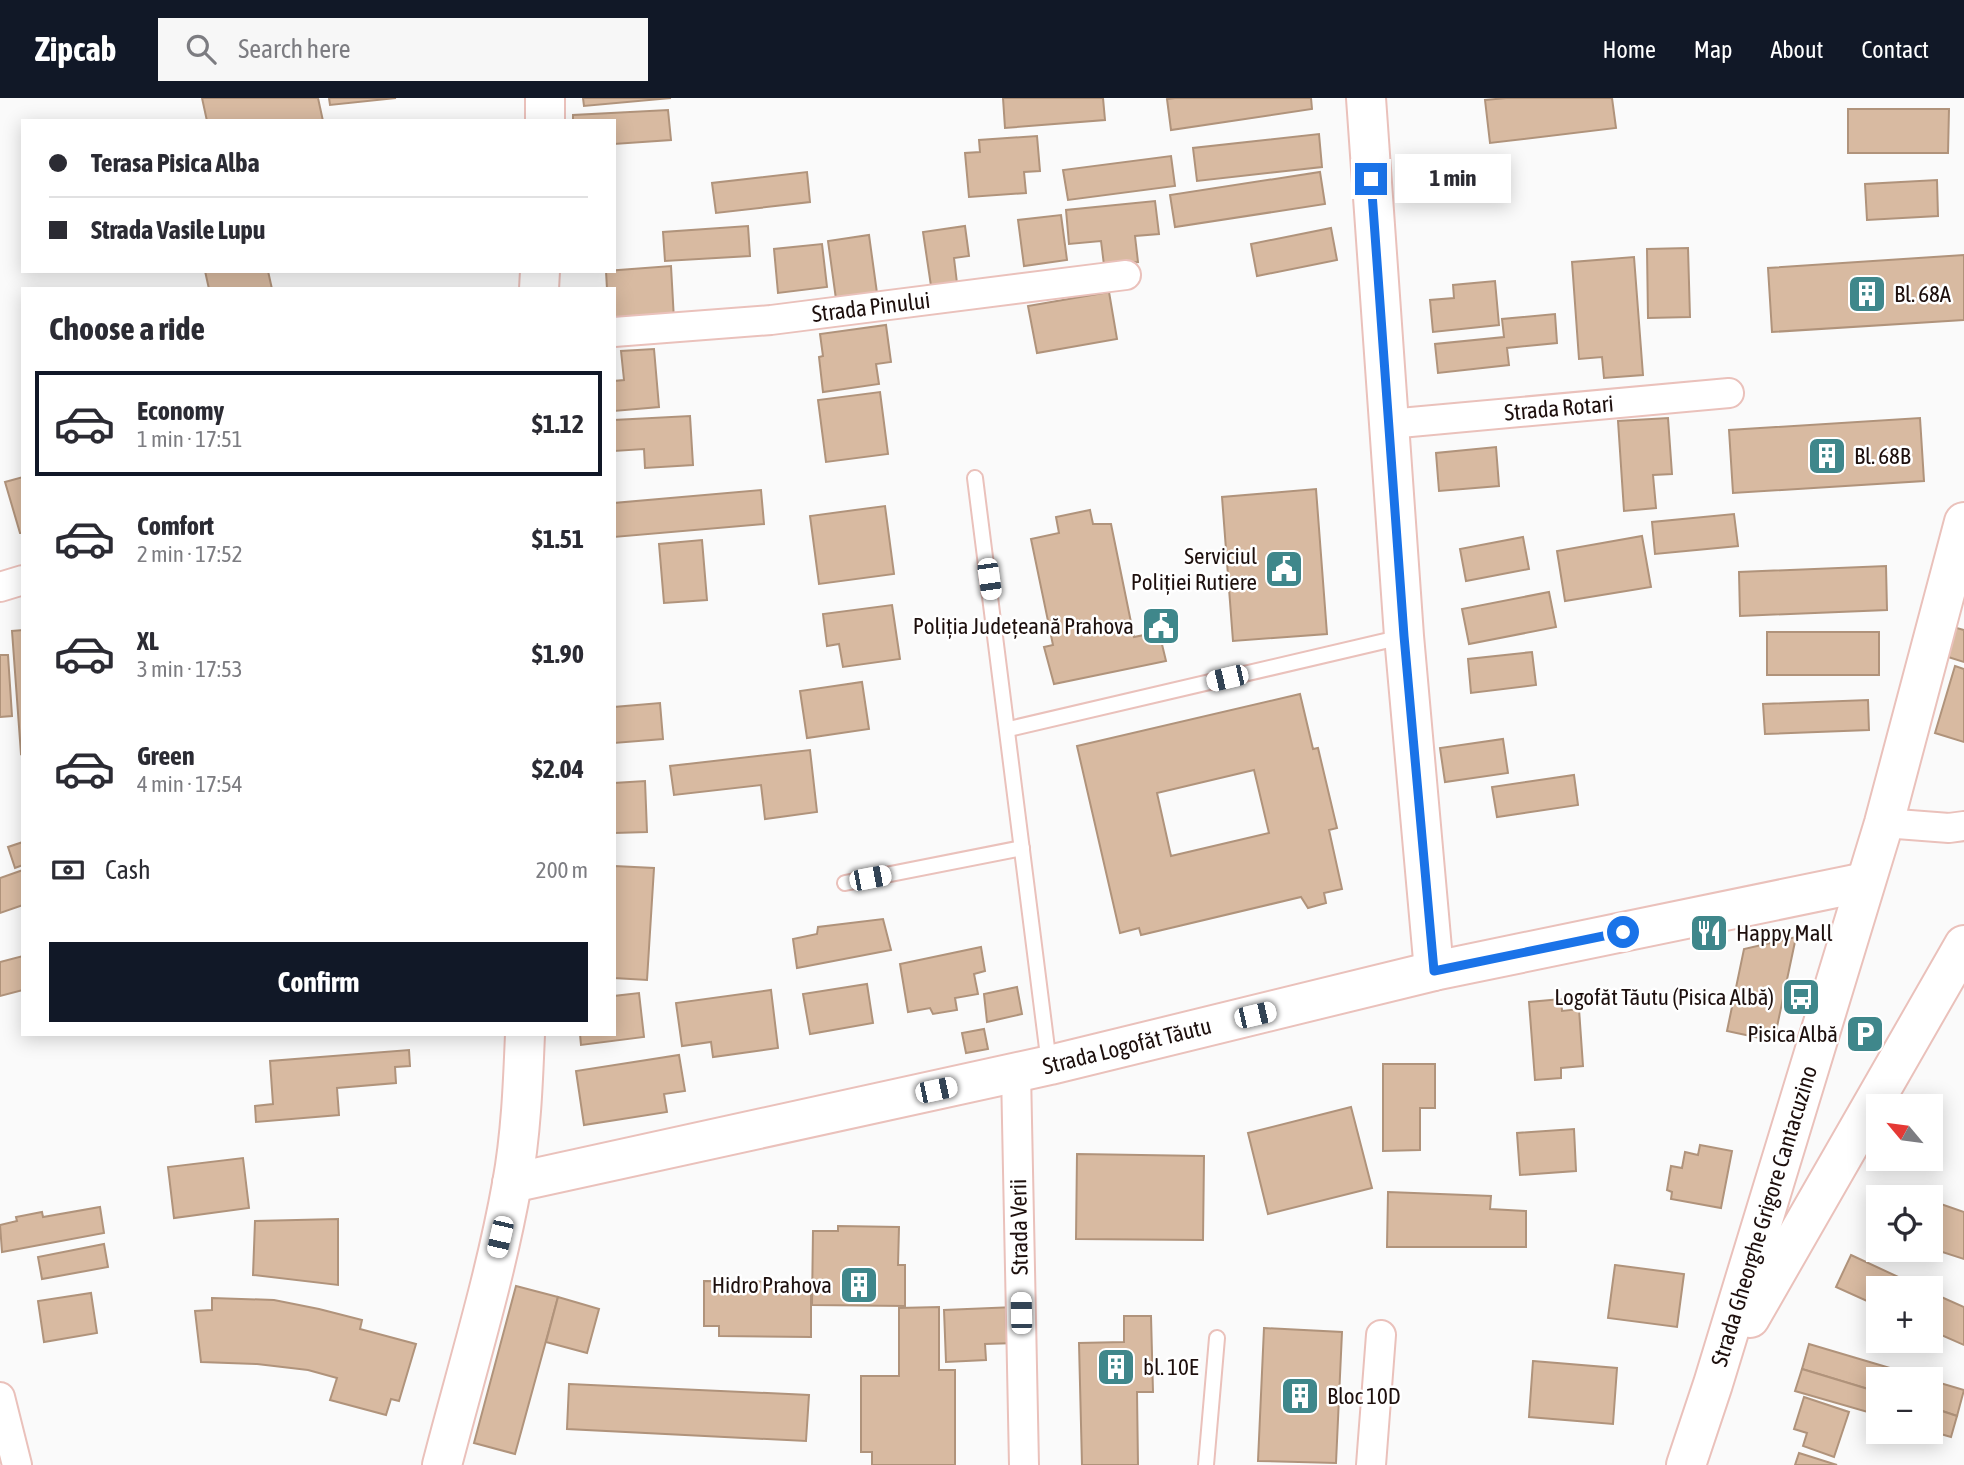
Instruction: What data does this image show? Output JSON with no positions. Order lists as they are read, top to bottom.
{
  "streets": {
    "street": [
      "Strada Pinului",
      "Strada Rotari",
      "Strada Logofăt Tăutu",
      "Strada Gheorghe Grigore Cantacuzino",
      "Strada Verii"
    ]
  },
  "crossings": [
    ["Strada Logofăt Tăutu", "Strada Gheorghe Grigore Cantacuzino"],
    ["Strada Logofăt Tăutu", "Strada Verii"]
  ],
  "places": {
    "building": [
      "Bl. 68A",
      "Bl. 68B",
      "Hidro Prahova",
      "bl. 10E",
      "Bloc 10D"
    ],
    "public building": ["Serviciul Poliției Rutiere", "Poliția Județeană Prahova"],
    "restaurant": ["Happy Mall"],
    "bus stop": ["Logofăt Tăutu (Pisica Albă)"],
    "parking": ["Pisica Albă"]
  },
  "north": "top left",
  "page": {
    "header": "Zipcab",
    "search": "Search here",
    "nav": [
      "Home",
      "Map",
      "About",
      "Contact"
    ],
    "banner": ["Terasa Pisica Alba", "Strada Vasile Lupu"],
    "bubble": "1 min",
    "heading": "Choose a ride",
    "list": [
      {
        "name": "Economy",
        "note": "1 min · 17:51",
        "value": "$1.12"
      },
      {
        "name": "Comfort",
        "note": "2 min · 17:52",
        "value": "$1.51"
      },
      {
        "name": "XL",
        "note": "3 min · 17:53",
        "value": "$1.90"
      },
      {
        "name": "Green",
        "note": "4 min · 17:54",
        "value": "$2.04"
      }
    ],
    "pay": ["Cash", "200 m"],
    "buttons": "Confirm",
    "map_buttons": ["+", "−"]
  }
}
